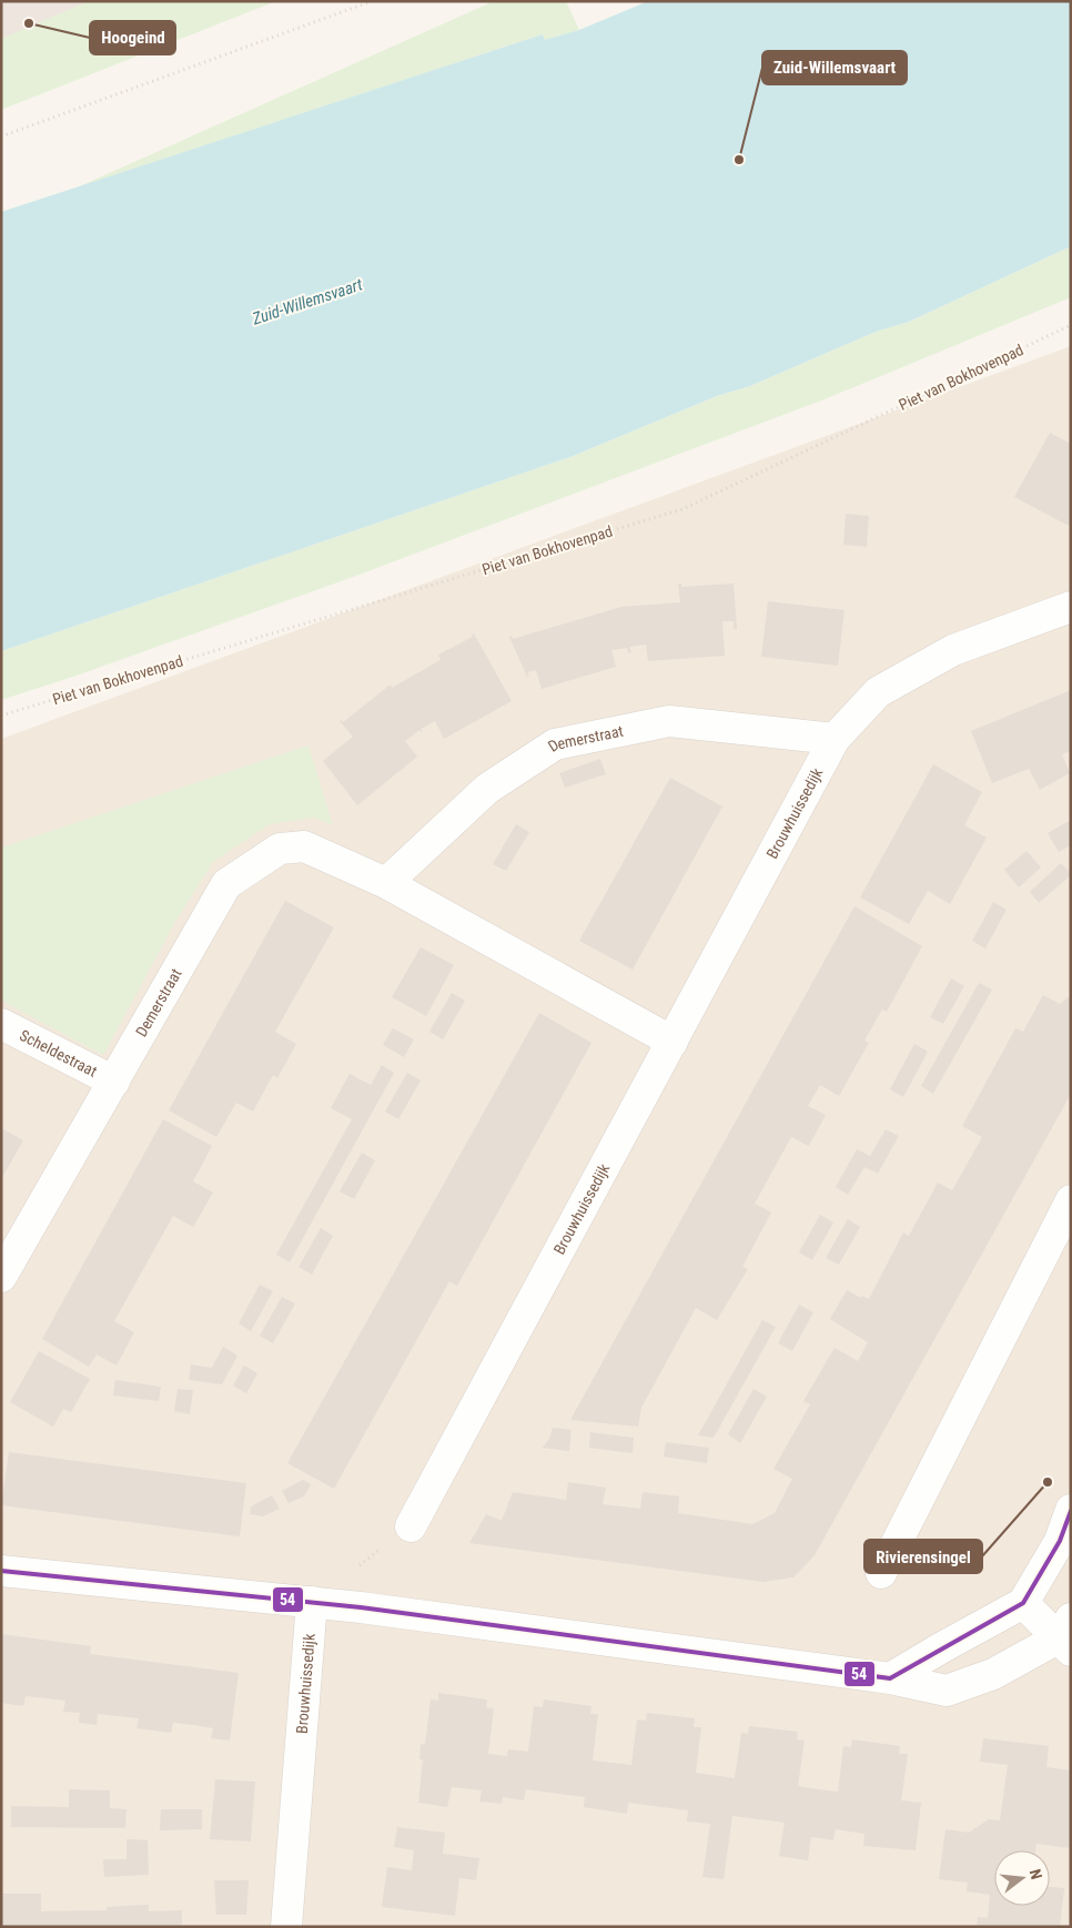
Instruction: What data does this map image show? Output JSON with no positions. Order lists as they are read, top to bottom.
{
  "streets": {
    "street": ["Demerstraat", "Brouwhuissedijk", "Scheldestraat"],
    "path": ["Piet van Bokhovenpad"]
  },
  "crossings": [
    ["Demerstraat", "Brouwhuissedijk"],
    ["Demerstraat", "Scheldestraat"]
  ],
  "water": ["Zuid-Willemsvaart"],
  "places": ["Hoogeind", "Zuid-Willemsvaart", "Rivierensingel"],
  "lines": ["transit line 54"],
  "north": "right"
}
